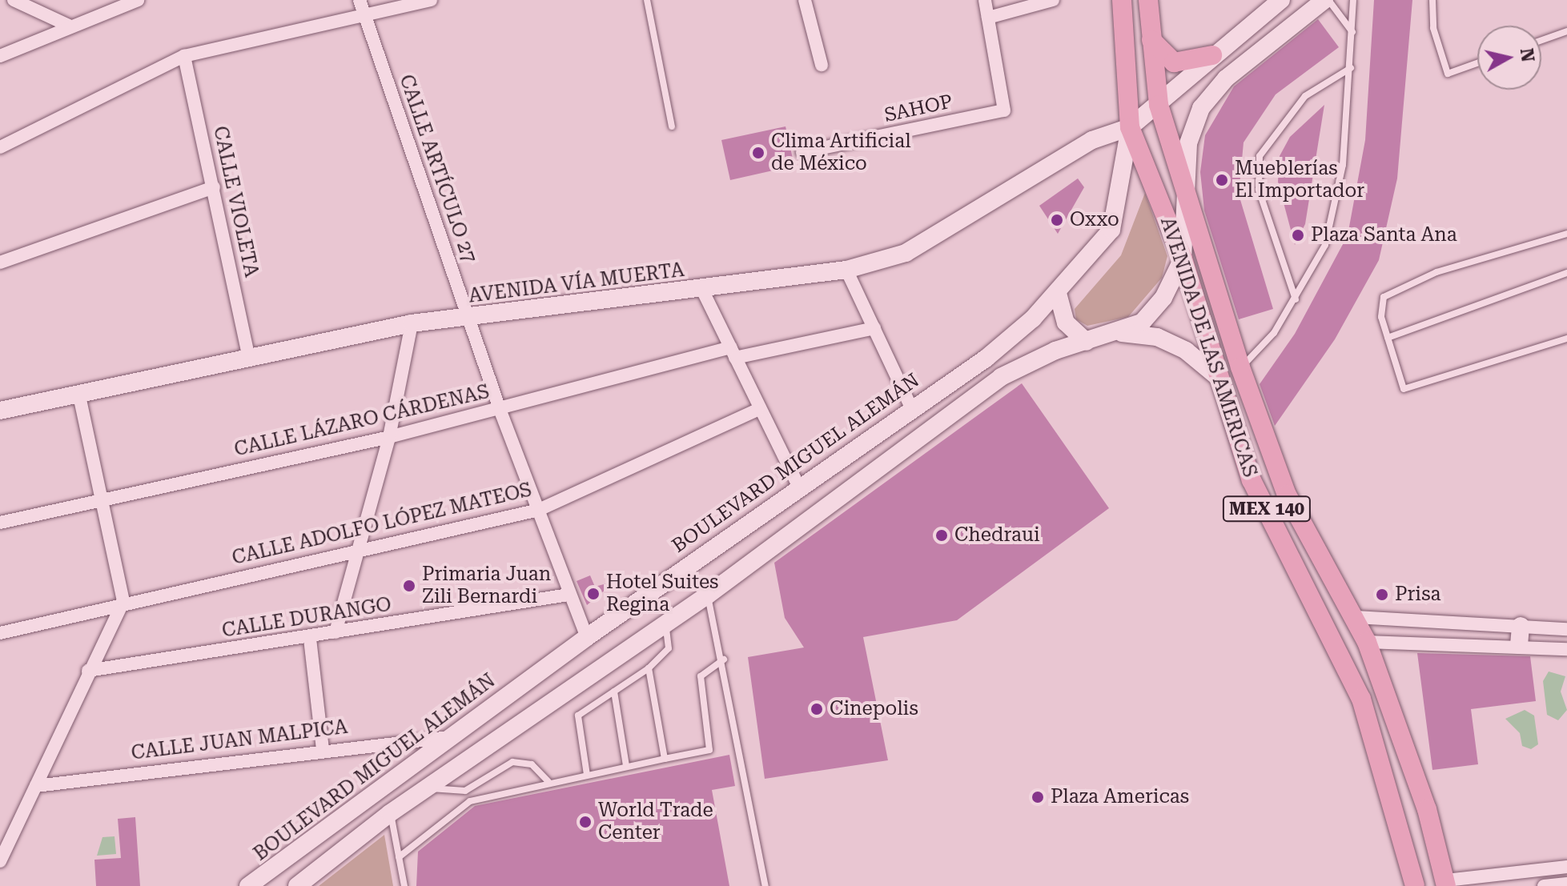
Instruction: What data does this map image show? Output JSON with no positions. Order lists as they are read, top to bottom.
{
  "streets": {
    "main road": [
      "AVENIDA VÍA MUERTA",
      "AVENIDA DE LAS AMERICAS",
      "BOULEVARD MIGUEL ALEMÁN",
      "MEX 140"
    ],
    "street": [
      "SAHOP",
      "CALLE ARTÍCULO 27",
      "CALLE VIOLETA",
      "CALLE LÁZARO CÁRDENAS",
      "CALLE ADOLFO LÓPEZ MATEOS",
      "CALLE DURANGO",
      "CALLE JUAN MALPICA"
    ]
  },
  "crossings": [
    ["CALLE ARTÍCULO 27", "AVENIDA VÍA MUERTA"],
    ["CALLE ARTÍCULO 27", "CALLE LÁZARO CÁRDENAS"],
    ["CALLE ARTÍCULO 27", "BOULEVARD MIGUEL ALEMÁN"],
    ["CALLE ARTÍCULO 27", "CALLE ADOLFO LÓPEZ MATEOS"],
    ["CALLE ARTÍCULO 27", "CALLE DURANGO"],
    ["CALLE VIOLETA", "AVENIDA VÍA MUERTA"],
    ["AVENIDA VÍA MUERTA", "AVENIDA DE LAS AMERICAS"],
    ["AVENIDA VÍA MUERTA", "BOULEVARD MIGUEL ALEMÁN"],
    ["AVENIDA VÍA MUERTA", "MEX 140"],
    ["AVENIDA DE LAS AMERICAS", "BOULEVARD MIGUEL ALEMÁN"],
    ["AVENIDA DE LAS AMERICAS", "MEX 140"],
    ["BOULEVARD MIGUEL ALEMÁN", "MEX 140"],
    ["BOULEVARD MIGUEL ALEMÁN", "CALLE JUAN MALPICA"]
  ],
  "places": [
    "Clima Artificial de México",
    "Mueblerías El Importador",
    "Oxxo",
    "Plaza Santa Ana",
    "Chedraui",
    "Primaria Juan Zili Bernardi",
    "Hotel Suites Regina",
    "Prisa",
    "Cinepolis",
    "Plaza Americas",
    "World Trade Center"
  ],
  "north": "right"
}
